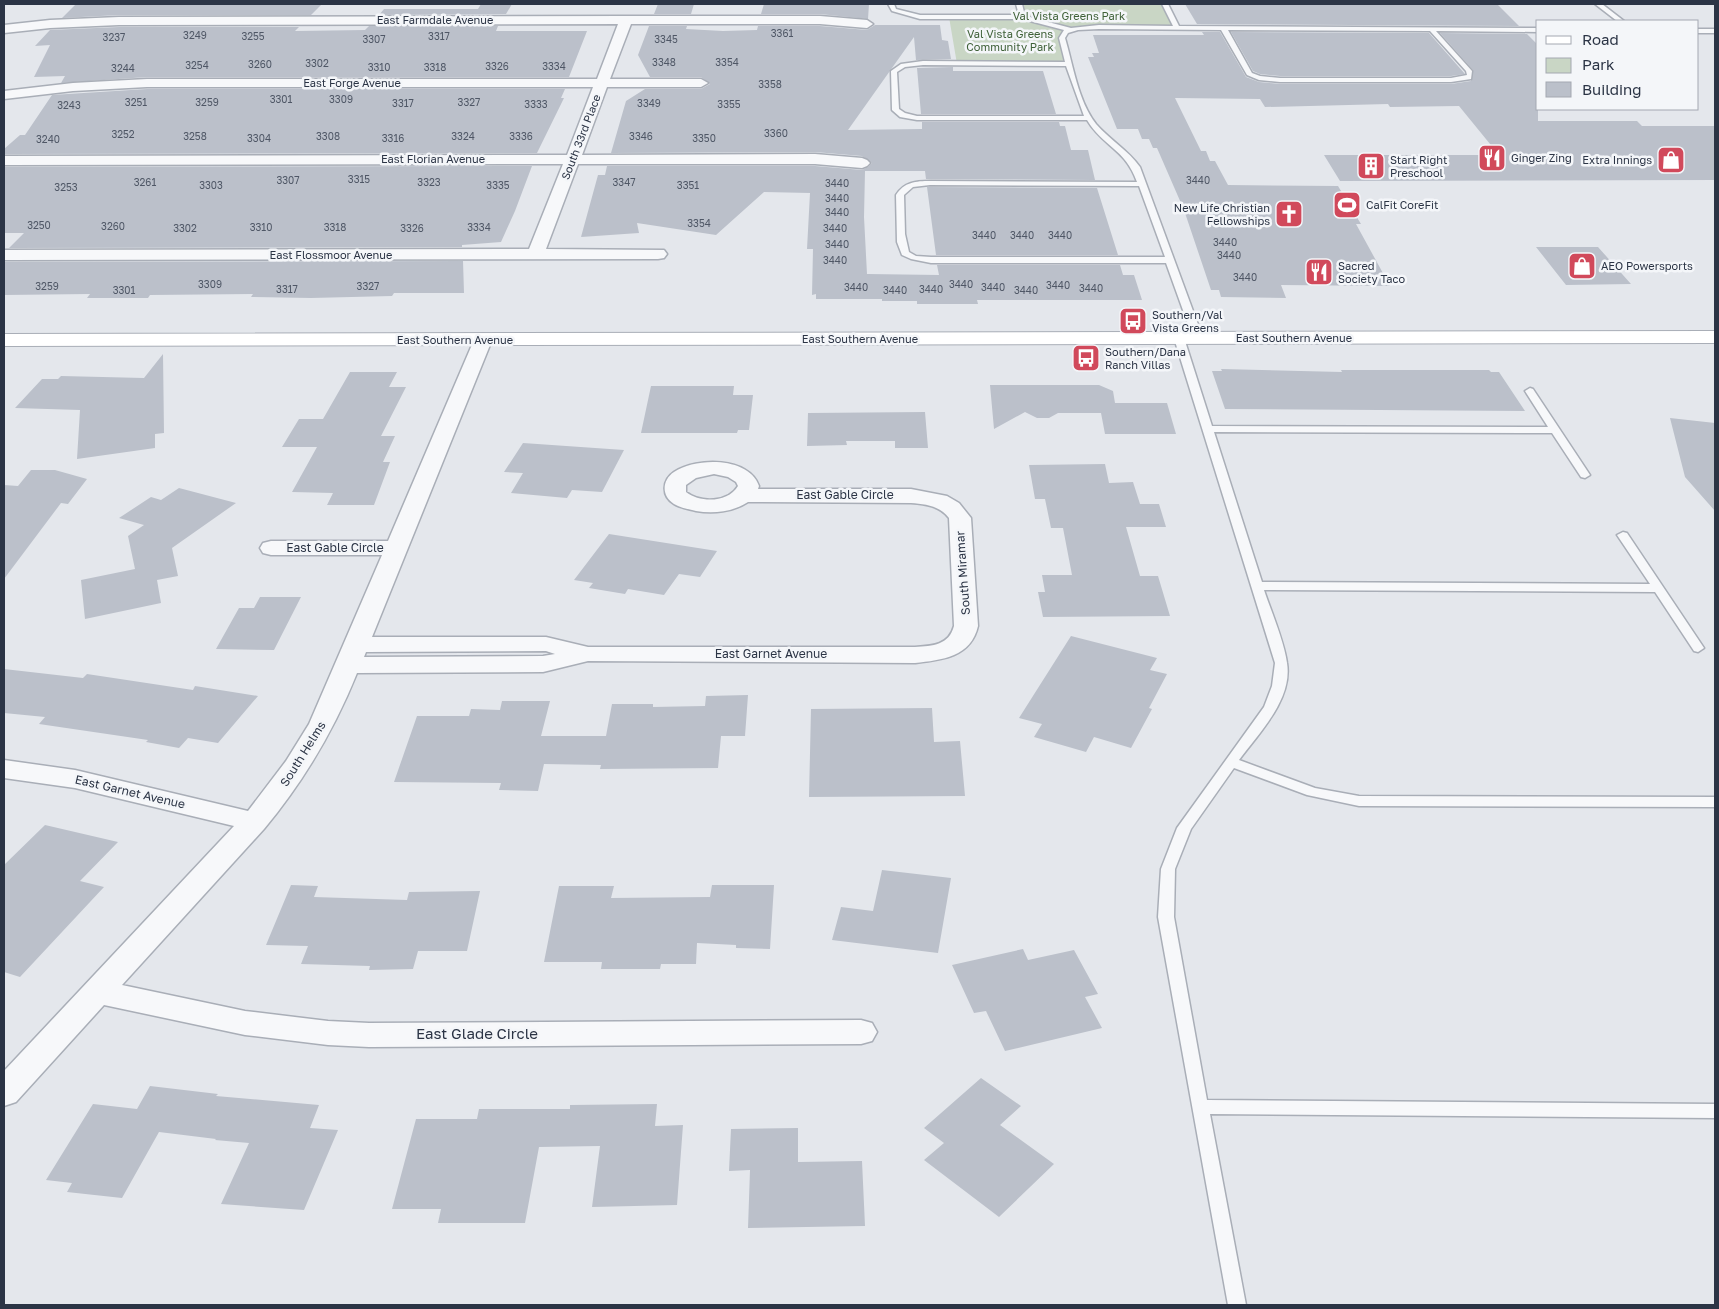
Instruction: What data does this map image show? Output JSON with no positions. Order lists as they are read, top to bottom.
{
  "streets": {
    "main road": ["East Southern Avenue"],
    "street": [
      "East Farmdale Avenue",
      "East Forge Avenue",
      "South 33rd Place",
      "East Florian Avenue",
      "East Flossmoor Avenue",
      "East Gable Circle",
      "South Miramar",
      "East Garnet Avenue",
      "South Helms",
      "East Glade Circle"
    ]
  },
  "crossings": [
    ["East Farmdale Avenue", "South 33rd Place"],
    ["East Forge Avenue", "South 33rd Place"],
    ["South 33rd Place", "East Florian Avenue"],
    ["South 33rd Place", "East Flossmoor Avenue"],
    ["East Southern Avenue", "South Helms"],
    ["East Gable Circle", "South Miramar"],
    ["East Gable Circle", "South Helms"],
    ["South Miramar", "East Garnet Avenue"],
    ["East Garnet Avenue", "South Helms"],
    ["South Helms", "East Glade Circle"]
  ],
  "parks": ["Val Vista Greens Park", "Val Vista Greens Community Park"],
  "places": {
    "restaurant": ["Ginger Zing", "Sacred Society Taco"],
    "shop": ["Extra Innings", "AEO Powersports"],
    "building": ["Start Right Preschool"],
    "sports": ["CalFit CoreFit"],
    "church": ["New Life Christian Fellowships"],
    "bus stop": ["Southern/Val Vista Greens", "Southern/Dana Ranch Villas"]
  },
  "house_numbers": [
    "3361",
    "3249",
    "3255",
    "3317",
    "3237",
    "3307",
    "3345",
    "3348",
    "3354",
    "3302",
    "3260",
    "3254",
    "3326",
    "3334",
    "3310",
    "3318",
    "3244",
    "3358",
    "3301",
    "3309",
    "3251",
    "3259",
    "3327",
    "3317",
    "3349",
    "3333",
    "3355",
    "3243",
    "3360",
    "3252",
    "3258",
    "3308",
    "3324",
    "3336",
    "3346",
    "3304",
    "3316",
    "3350",
    "3240",
    "3315",
    "3307",
    "3440",
    "3261",
    "3323",
    "3347",
    "3440",
    "3303",
    "3335",
    "3351",
    "3253",
    "3440",
    "3440",
    "3354",
    "3250",
    "3260",
    "3310",
    "3318",
    "3334",
    "3302",
    "3326",
    "3440",
    "3440",
    "3440",
    "3440",
    "3440",
    "3440",
    "3440",
    "3440",
    "3440",
    "3309",
    "3440",
    "3440",
    "3259",
    "3327",
    "3440",
    "3440",
    "3440",
    "3317",
    "3440",
    "3301",
    "3440",
    "3440"
  ],
  "legend": ["Road", "Park", "Building"]
}
